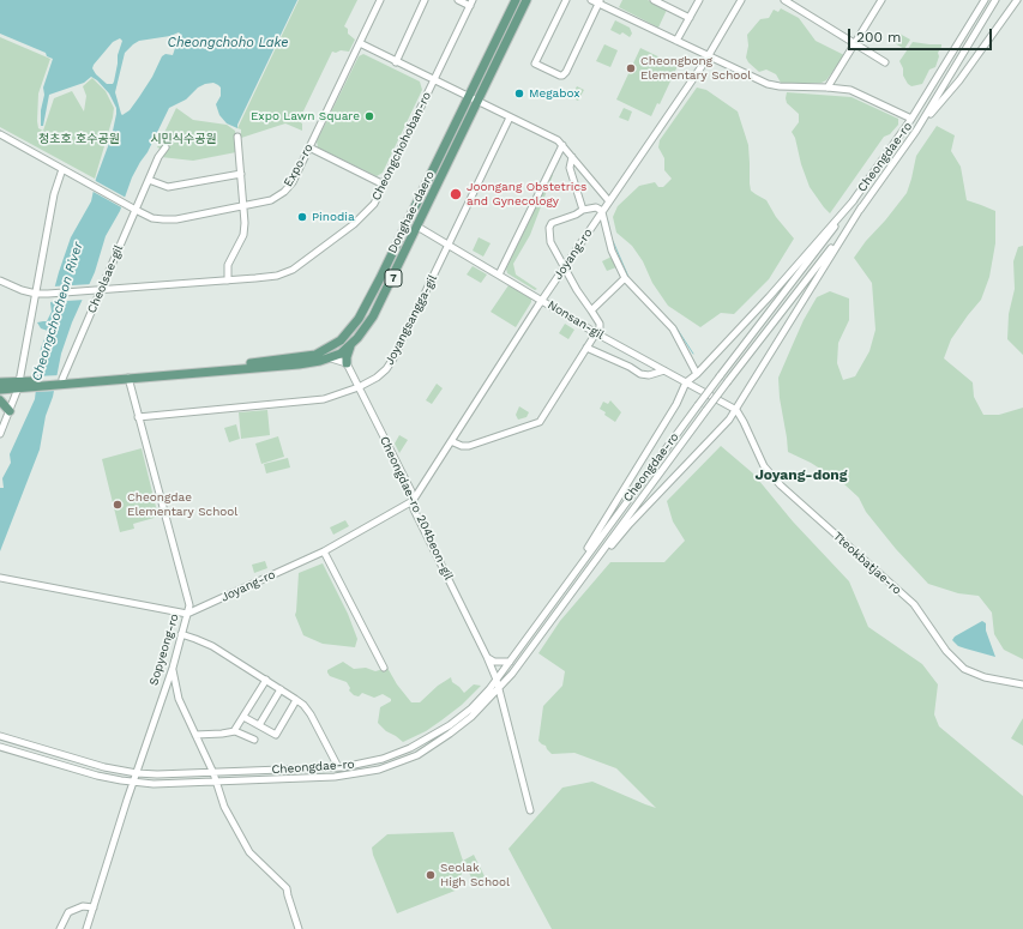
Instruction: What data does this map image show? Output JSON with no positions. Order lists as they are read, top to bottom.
{
  "streets": {
    "main road": ["Donghae-daero", "7"],
    "street": [
      "Cheongchohoban-ro",
      "Cheongdae-ro",
      "Expo-ro",
      "Joyang-ro",
      "Cheolsae-gil",
      "Joyangsangga-gil",
      "Nonsan-gil",
      "Cheongdae-ro 204beon-gil",
      "Tteokbatjae-ro",
      "Sopyeong-ro"
    ]
  },
  "crossings": [
    ["Cheongchohoban-ro", "Cheolsae-gil"],
    ["Cheongdae-ro", "Cheongdae-ro 204beon-gil"],
    ["Cheongdae-ro", "Sopyeong-ro"],
    ["Expo-ro", "Cheolsae-gil"],
    ["Donghae-daero", "7"],
    ["Donghae-daero", "Cheolsae-gil"],
    ["Donghae-daero", "Nonsan-gil"],
    ["Donghae-daero", "Sopyeong-ro"],
    ["Joyang-ro", "Nonsan-gil"],
    ["Joyang-ro", "Cheongdae-ro 204beon-gil"],
    ["Joyang-ro", "Sopyeong-ro"],
    ["7", "Cheolsae-gil"],
    ["Joyangsangga-gil", "Nonsan-gil"],
    ["Joyangsangga-gil", "Cheongdae-ro 204beon-gil"],
    ["Joyangsangga-gil", "Sopyeong-ro"],
    ["Nonsan-gil", "Tteokbatjae-ro"]
  ],
  "districts": ["Joyang-dong"],
  "water": ["Cheongchoho Lake", "Cheongchocheon River"],
  "parks": ["청초호 호수공원", "시민식수공원"],
  "places": [
    "Cheongbong Elementary School",
    "Megabox",
    "Expo Lawn Square",
    "Joongang Obstetrics and Gynecology",
    "Pinodia",
    "Cheongdae Elementary School",
    "Seolak High School"
  ],
  "scale_bar": "200 m"
}
